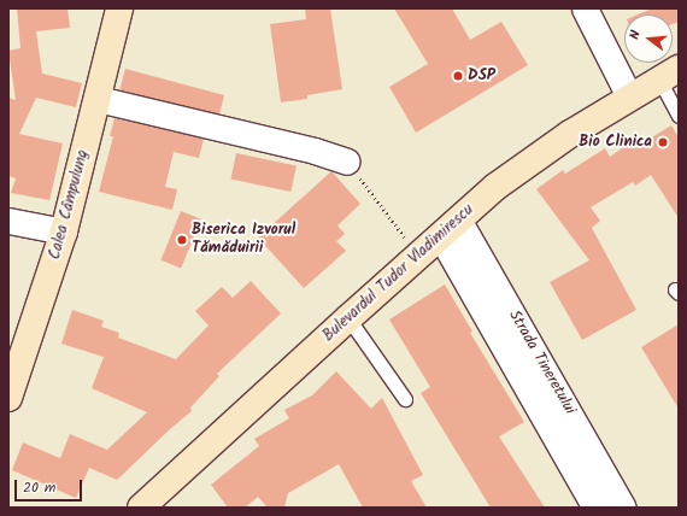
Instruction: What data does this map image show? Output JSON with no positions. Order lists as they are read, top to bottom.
{
  "streets": {
    "main road": ["Calea Câmpulung", "Bulevardul Tudor Vladimirescu"],
    "street": ["Strada Tineretului"]
  },
  "crossings": [
    ["Bulevardul Tudor Vladimirescu", "Strada Tineretului"]
  ],
  "places": ["DSP", "Bio Clinica", "Biserica Izvorul Tămăduirii"],
  "scale_bar": "20 m",
  "north": "left"
}
